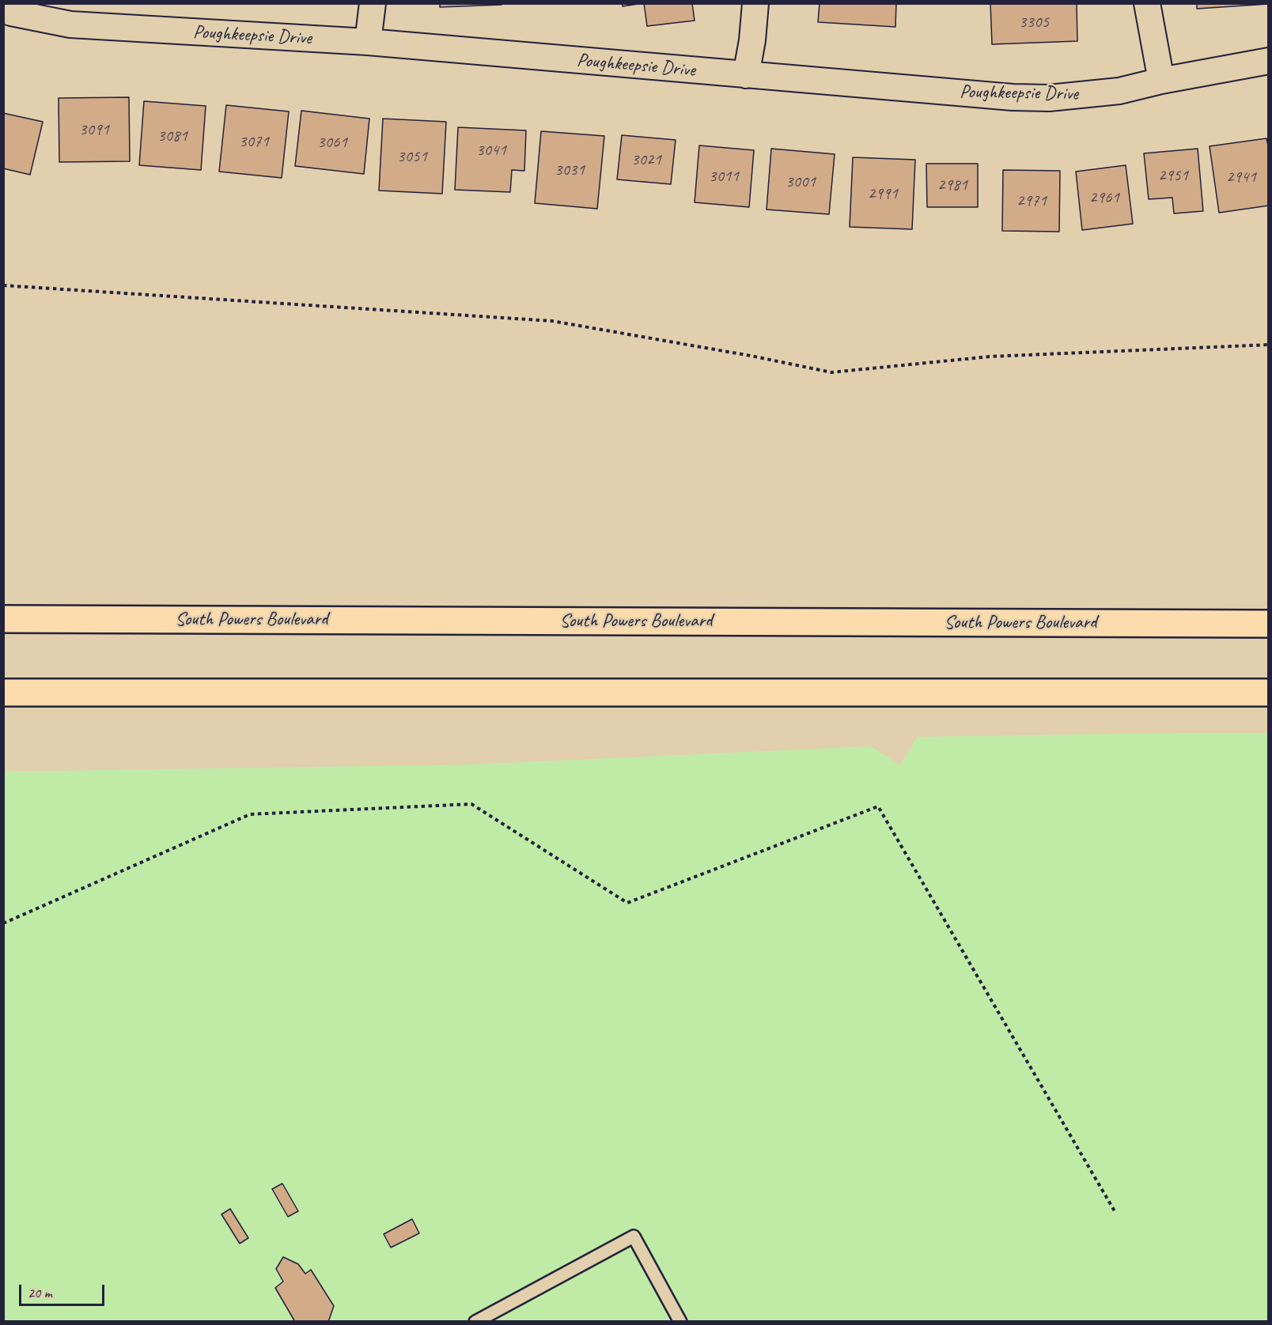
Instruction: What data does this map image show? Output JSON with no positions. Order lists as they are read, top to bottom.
{
  "streets": {
    "highway": ["South Powers Boulevard"],
    "street": ["Poughkeepsie Drive"]
  },
  "house_numbers": [
    "3305",
    "3091",
    "3081",
    "3071",
    "3061",
    "3041",
    "3051",
    "3021",
    "3031",
    "2951",
    "3011",
    "2941",
    "3001",
    "2981",
    "2991",
    "2961",
    "2971"
  ],
  "scale_bar": "20 m"
}
